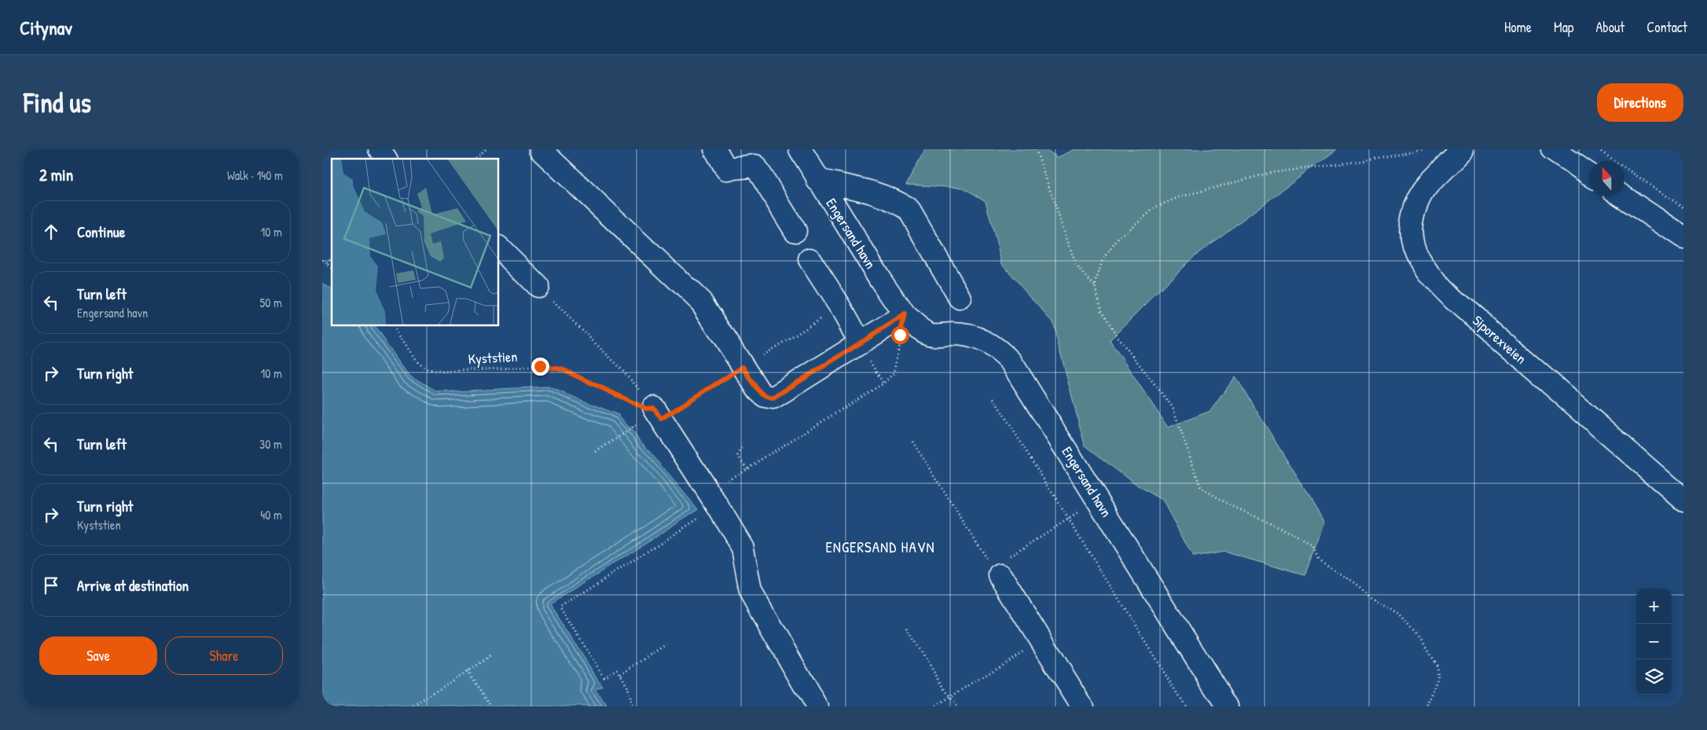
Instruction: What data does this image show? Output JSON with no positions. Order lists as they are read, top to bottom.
{
  "streets": {
    "main road": ["Engersand havn", "Siporexveien"],
    "path": ["Kyststien"]
  },
  "districts": ["ENGERSAND HAVN"],
  "north": "top",
  "page": {
    "header": "Citynav",
    "nav": [
      "Home",
      "Map",
      "About",
      "Contact"
    ],
    "buttons": [
      "Directions",
      ["Save", "Share"]
    ],
    "title": "Find us",
    "heading": ["2 min", "Walk · 140 m"],
    "list": [
      ["Continue", "10 m"],
      ["Turn left", "Engersand havn", "50 m"],
      ["Turn right", "10 m"],
      ["Turn left", "30 m"],
      ["Turn right", "Kyststien", "40 m"],
      "Arrive at destination"
    ],
    "map_buttons": ["+", "−"]
  }
}
